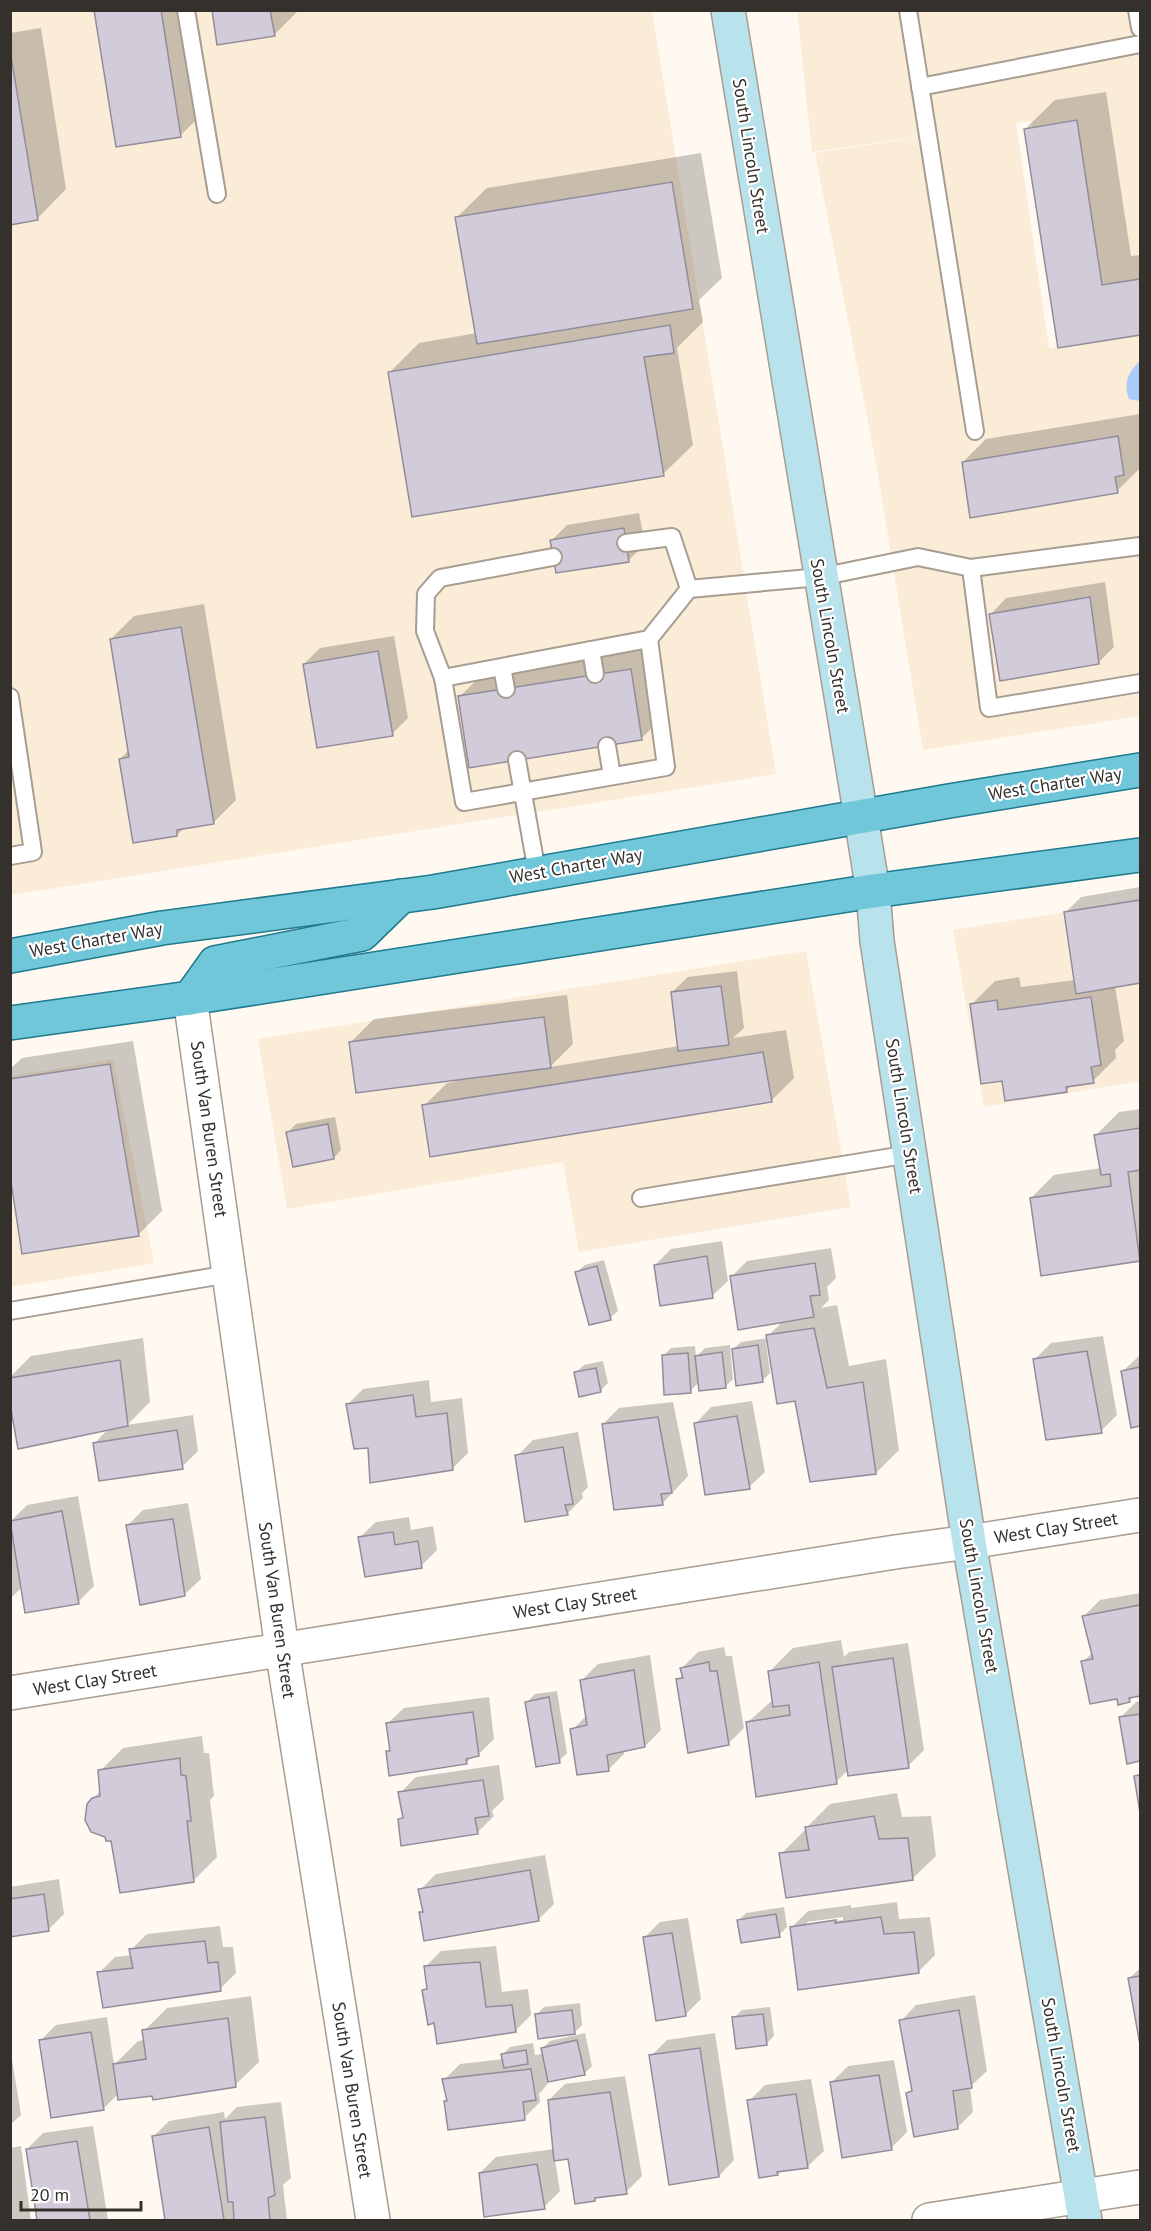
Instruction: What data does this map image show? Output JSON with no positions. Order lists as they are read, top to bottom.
{
  "streets": {
    "main road": ["West Charter Way"],
    "street": ["South Lincoln Street", "South Van Buren Street", "West Clay Street"]
  },
  "crossings": [
    ["South Lincoln Street", "West Charter Way"],
    ["South Lincoln Street", "West Clay Street"],
    ["South Van Buren Street", "West Clay Street"]
  ],
  "scale_bar": "20 m"
}
